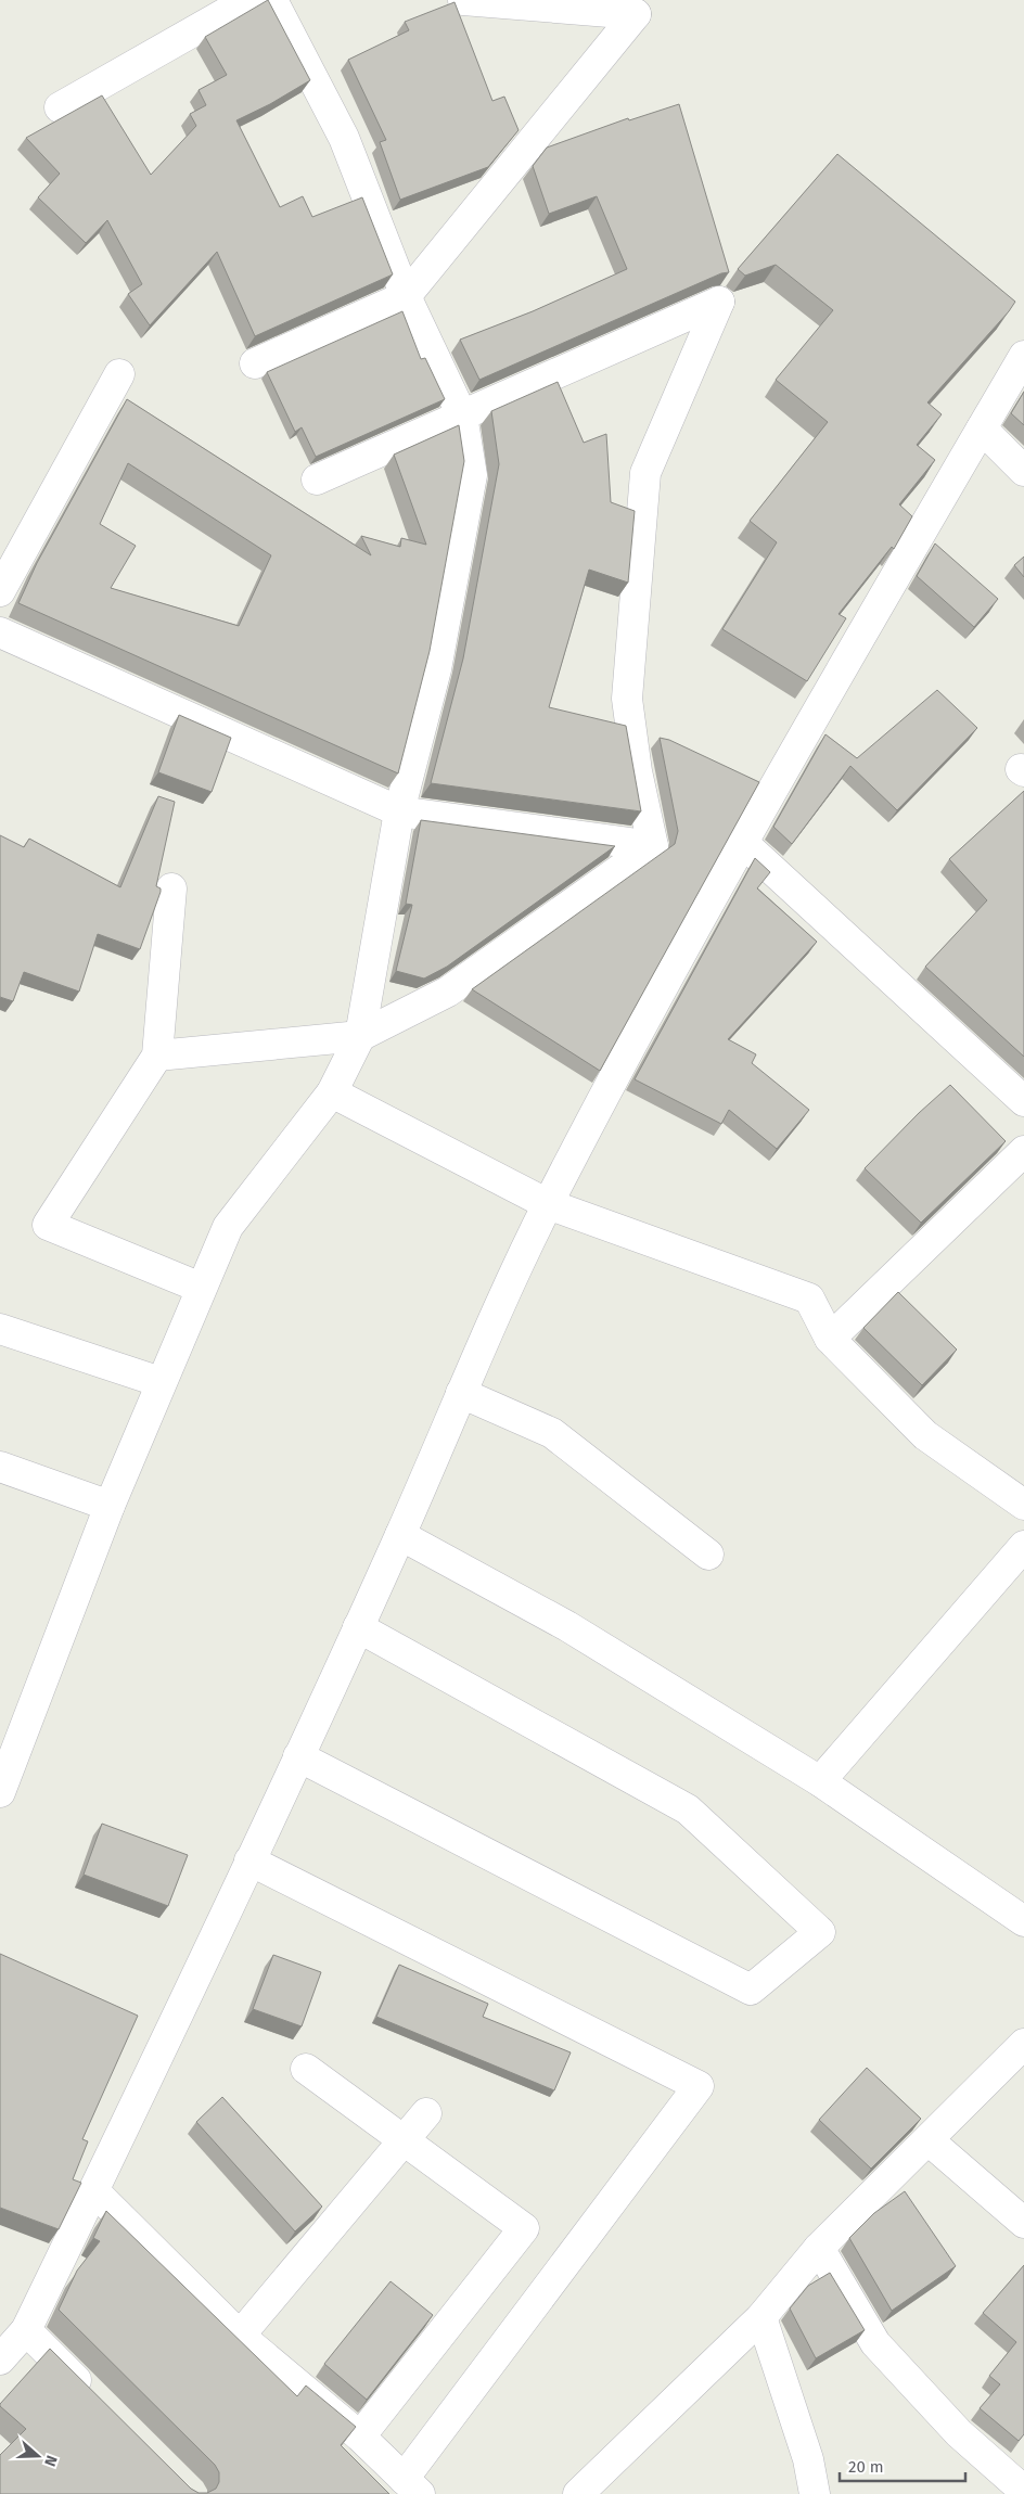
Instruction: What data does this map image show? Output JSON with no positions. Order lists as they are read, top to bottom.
{
  "scale_bar": "20 m",
  "north": "right"
}
